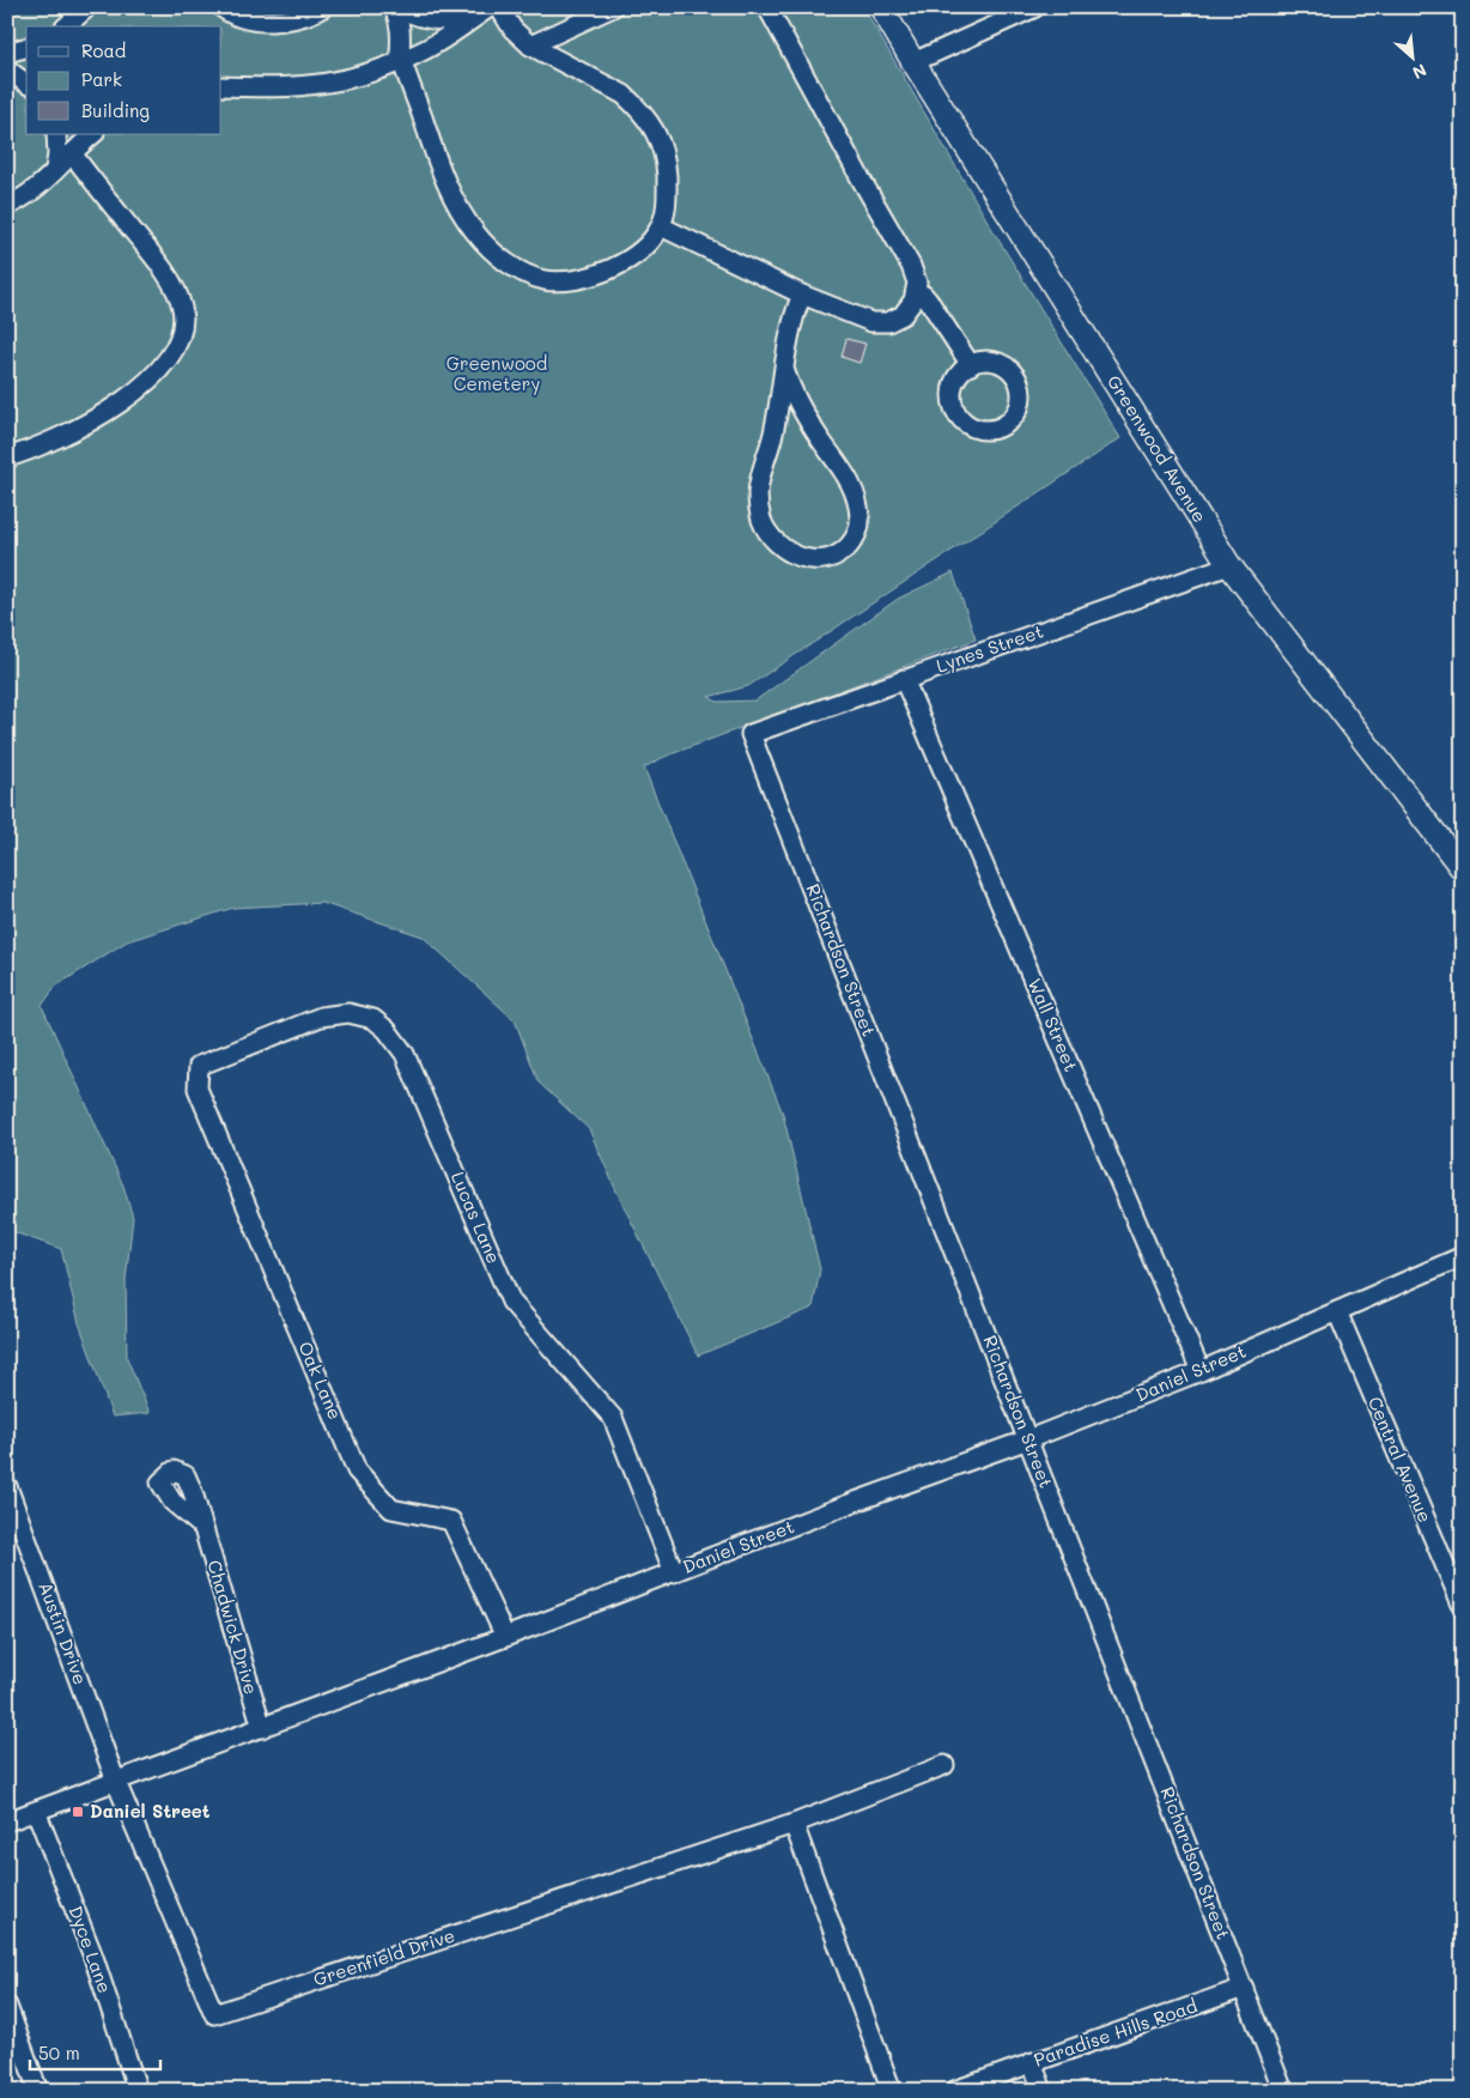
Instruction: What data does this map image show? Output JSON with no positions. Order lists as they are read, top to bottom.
{
  "streets": {
    "main road": ["Greenwood Avenue"],
    "street": [
      "Lynes Street",
      "Richardson Street",
      "Wall Street",
      "Lucas Lane",
      "Daniel Street",
      "Oak Lane",
      "Central Avenue",
      "Chadwick Drive",
      "Austin Drive",
      "Dyce Lane",
      "Greenfield Drive",
      "Paradise Hills Road"
    ]
  },
  "crossings": [
    ["Greenwood Avenue", "Lynes Street"],
    ["Lynes Street", "Richardson Street"],
    ["Lynes Street", "Wall Street"],
    ["Richardson Street", "Daniel Street"],
    ["Richardson Street", "Paradise Hills Road"],
    ["Wall Street", "Daniel Street"],
    ["Lucas Lane", "Daniel Street"],
    ["Lucas Lane", "Oak Lane"],
    ["Daniel Street", "Oak Lane"],
    ["Daniel Street", "Central Avenue"],
    ["Daniel Street", "Chadwick Drive"],
    ["Daniel Street", "Austin Drive"],
    ["Daniel Street", "Dyce Lane"],
    ["Daniel Street", "Greenfield Drive"],
    ["Austin Drive", "Greenfield Drive"]
  ],
  "parks": ["Greenwood Cemetery"],
  "places": {
    "transit": ["Daniel Street"]
  },
  "legend": ["Road", "Park", "Building"],
  "scale_bar": "50 m",
  "north": "bottom right"
}
